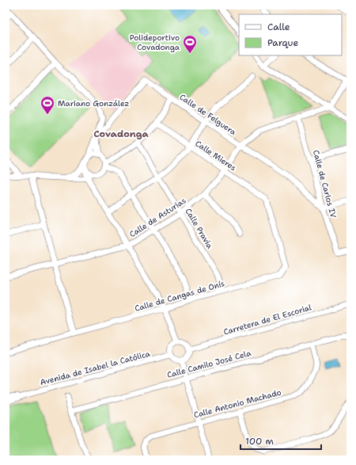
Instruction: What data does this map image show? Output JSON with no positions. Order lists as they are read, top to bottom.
{
  "streets": {
    "street": [
      "Calle de Felguera",
      "Calle Mieres",
      "Calle de Carlos IV",
      "Calle de Asturias",
      "Calle Pravia",
      "Calle de Cangas de Onís",
      "Carretera de El Escorial",
      "Calle Camilo José Cela",
      "Avenida de Isabel la Católica",
      "Calle Antonio Machado"
    ]
  },
  "crossings": [
    ["Calle de Felguera", "Calle de Carlos IV"],
    ["Calle de Felguera", "Calle de Asturias"],
    ["Calle Mieres", "Calle de Asturias"],
    ["Calle Mieres", "Calle de Cangas de Onís"],
    ["Calle de Carlos IV", "Calle de Asturias"],
    ["Calle de Asturias", "Calle Pravia"],
    ["Calle Pravia", "Calle de Cangas de Onís"],
    ["Carretera de El Escorial", "Avenida de Isabel la Católica"],
    ["Calle Camilo José Cela", "Calle Antonio Machado"]
  ],
  "districts": ["Covadonga"],
  "places": {
    "sports": ["Polideportivo Covadonga", "Mariano González"]
  },
  "legend": ["Calle", "Parque"],
  "scale_bar": "100 m"
}
